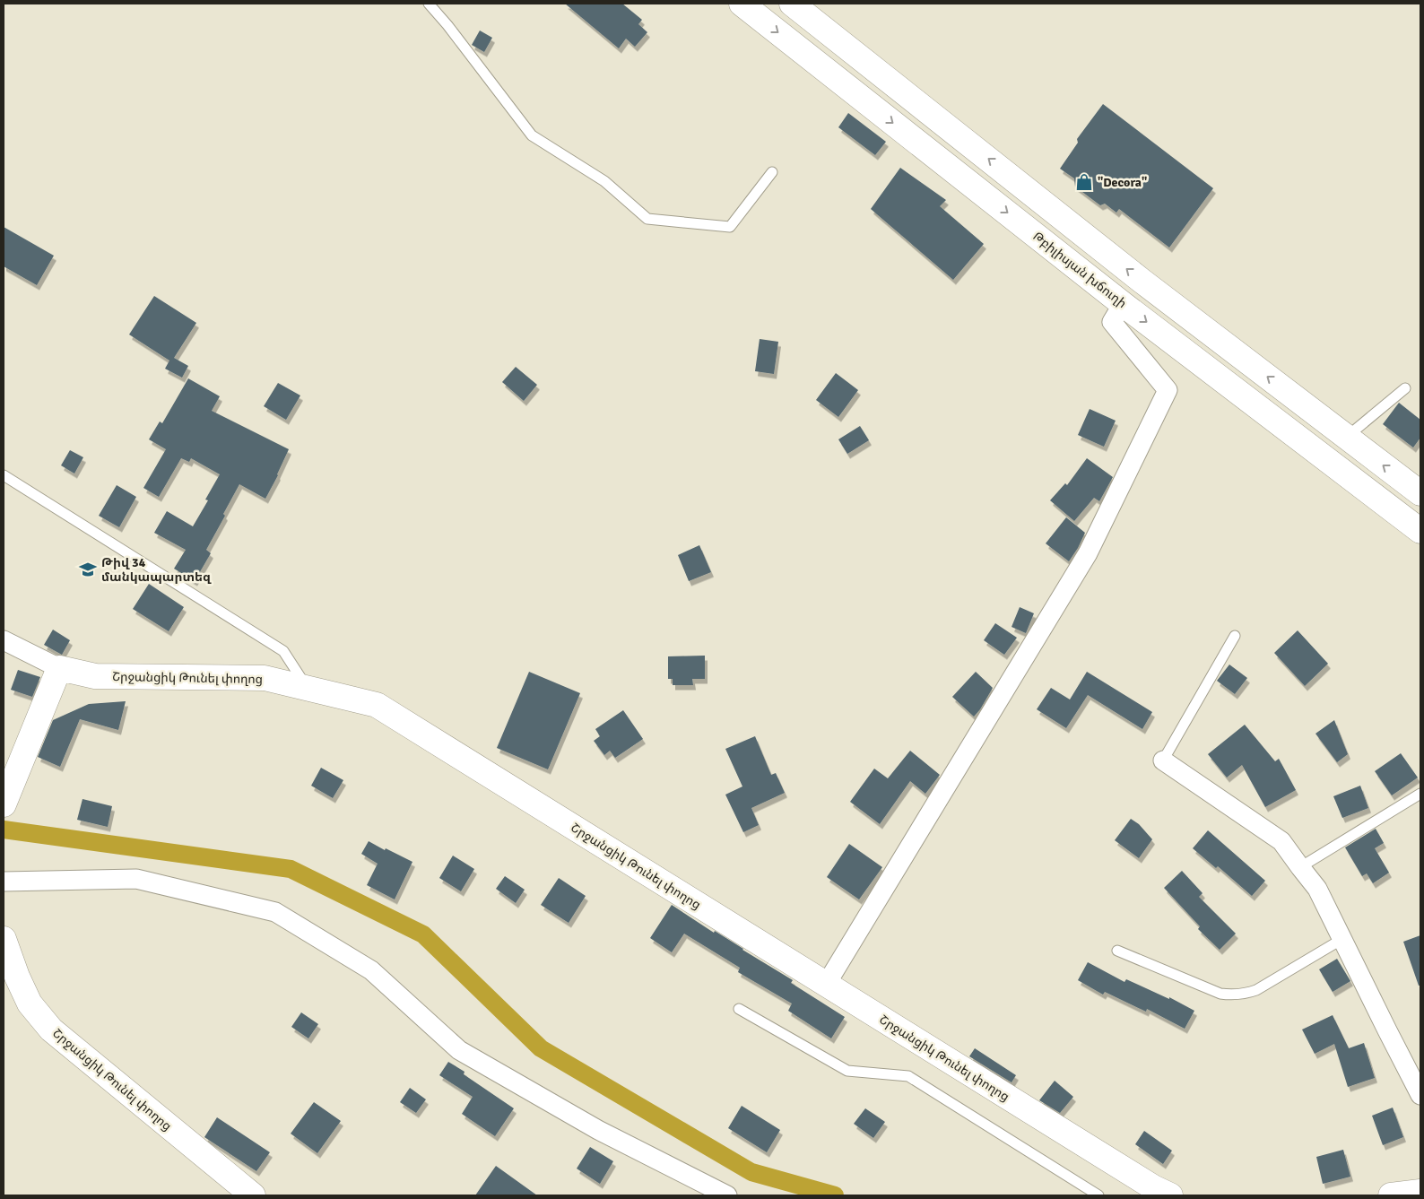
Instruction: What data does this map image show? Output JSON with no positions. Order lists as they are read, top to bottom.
{
  "streets": {
    "street": ["Թբիլիսյան խճուղի", "Շրջանցիկ Թունել փողոց"]
  },
  "places": {
    "shop": ["\"Decora\""],
    "school or university": ["Թիվ 34 մանկապարտեզ"]
  }
}
